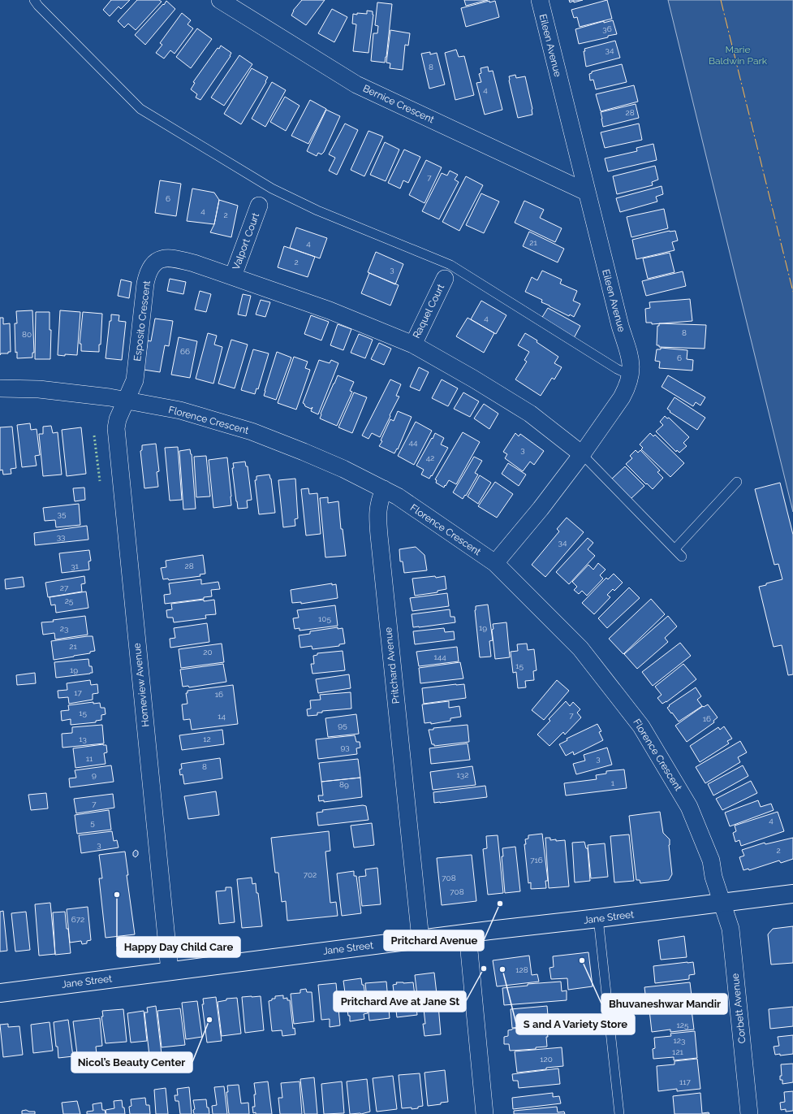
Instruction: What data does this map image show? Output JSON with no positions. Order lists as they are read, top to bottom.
{
  "streets": {
    "main road": ["Jane Street"],
    "street": [
      "Eileen Avenue",
      "Bernice Crescent",
      "Valport Court",
      "Raquel Court",
      "Esposito Crescent",
      "Florence Crescent",
      "Pritchard Avenue",
      "Homeview Avenue",
      "Corbett Avenue"
    ]
  },
  "crossings": [
    ["Eileen Avenue", "Bernice Crescent"],
    ["Eileen Avenue", "Esposito Crescent"],
    ["Eileen Avenue", "Florence Crescent"],
    ["Valport Court", "Esposito Crescent"],
    ["Raquel Court", "Esposito Crescent"],
    ["Esposito Crescent", "Florence Crescent"],
    ["Esposito Crescent", "Homeview Avenue"],
    ["Florence Crescent", "Pritchard Avenue"],
    ["Florence Crescent", "Homeview Avenue"],
    ["Florence Crescent", "Jane Street"],
    ["Florence Crescent", "Corbett Avenue"],
    ["Pritchard Avenue", "Jane Street"],
    ["Homeview Avenue", "Jane Street"],
    ["Jane Street", "Corbett Avenue"]
  ],
  "parks": ["Marie Baldwin Park"],
  "places": [
    "Happy Day Child Care",
    "Pritchard Avenue",
    "Bhuvaneshwar Mandir",
    "Pritchard Ave at Jane St",
    "S and A Variety Store",
    "Nicol’s Beauty Center"
  ],
  "house_numbers": [
    "36",
    "34",
    "8",
    "4",
    "28",
    "7",
    "6",
    "4",
    "2",
    "21",
    "4",
    "2",
    "3",
    "4",
    "8",
    "80",
    "66",
    "6",
    "44",
    "3",
    "42",
    "35",
    "33",
    "34",
    "31",
    "28",
    "27",
    "25",
    "105",
    "19",
    "23",
    "21",
    "20",
    "144",
    "15",
    "19",
    "17",
    "16",
    "15",
    "7",
    "14",
    "16",
    "95",
    "13",
    "12",
    "93",
    "11",
    "3",
    "8",
    "9",
    "132",
    "1",
    "89",
    "7",
    "4",
    "5",
    "3",
    "2",
    "716",
    "702",
    "708",
    "708",
    "672",
    "128",
    "125",
    "123",
    "121",
    "120",
    "117"
  ]
}
